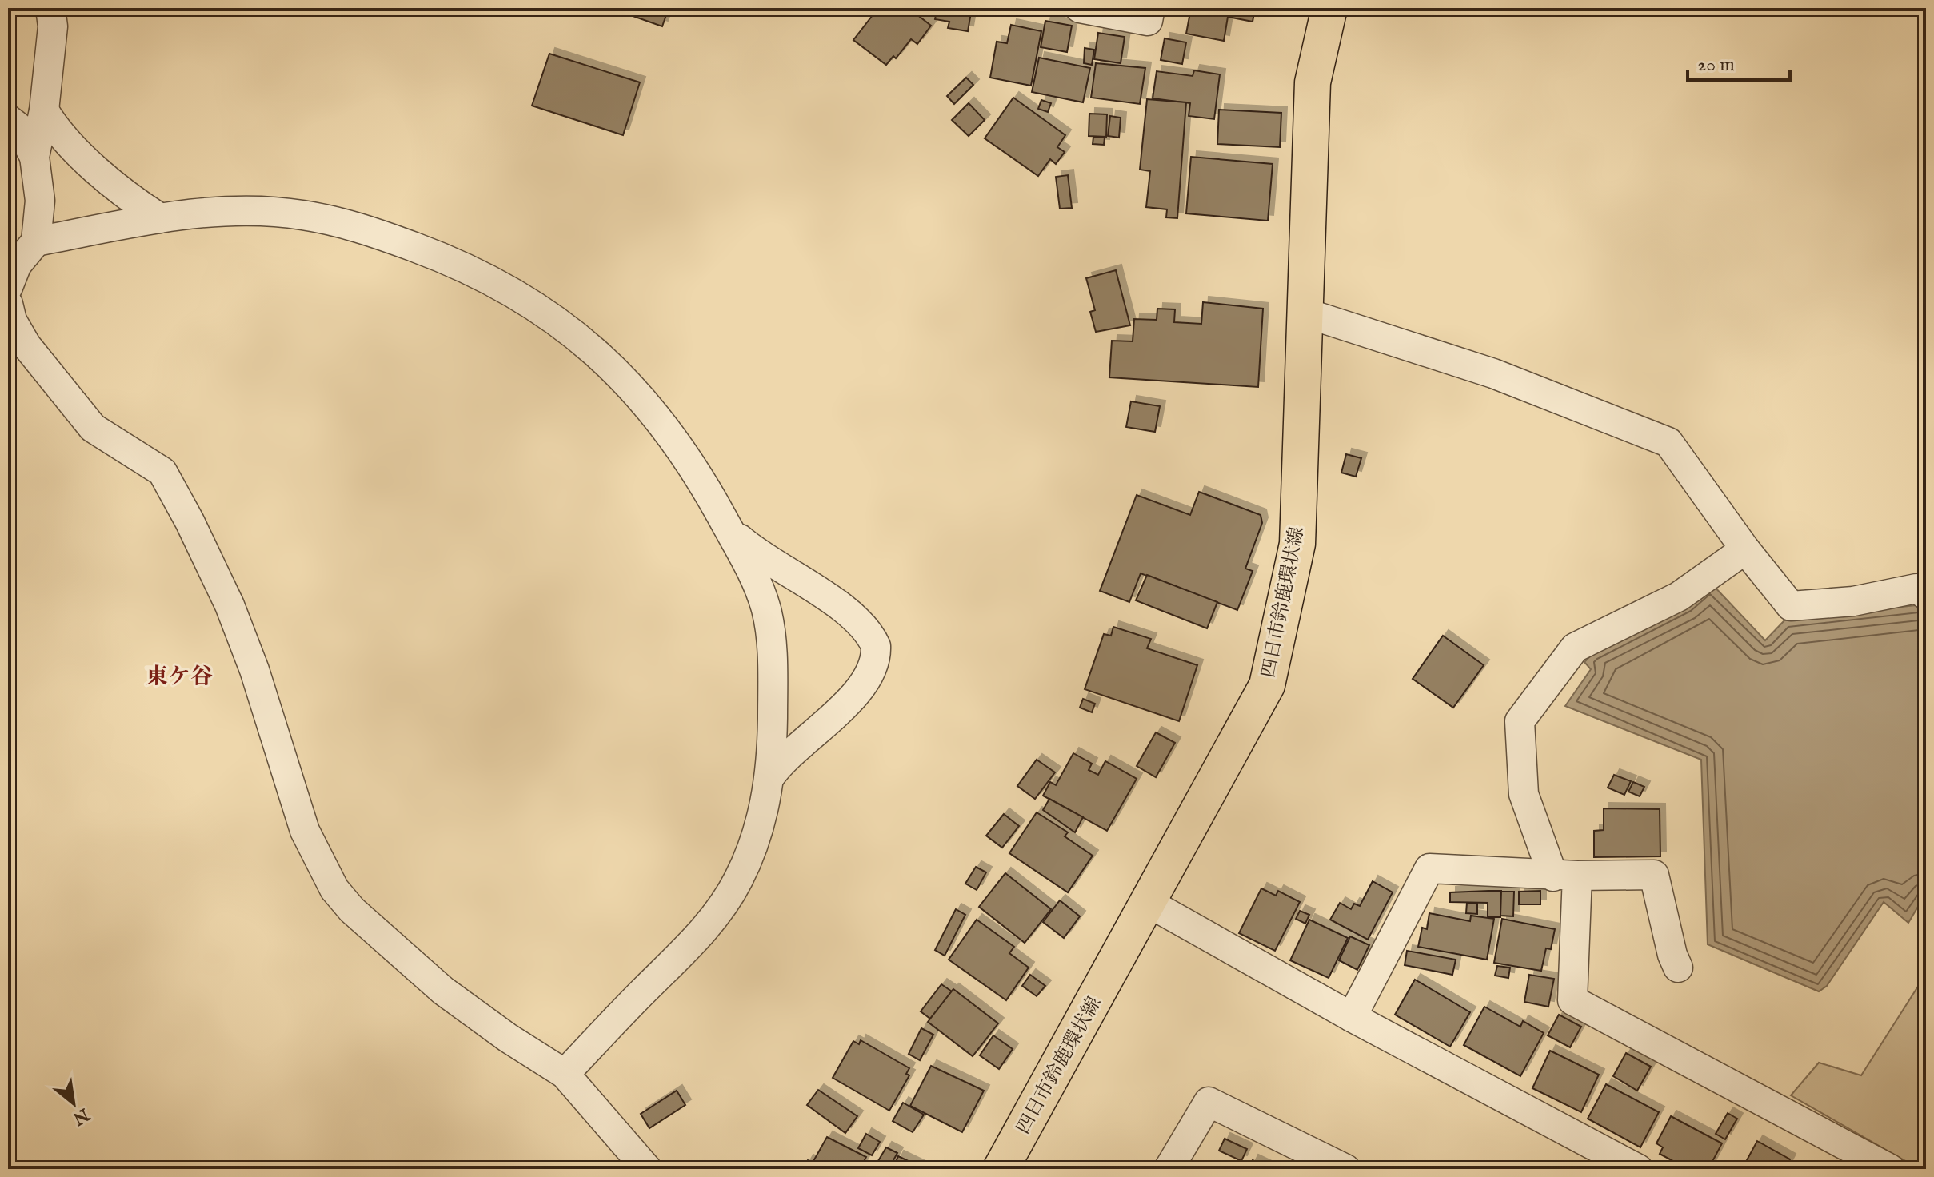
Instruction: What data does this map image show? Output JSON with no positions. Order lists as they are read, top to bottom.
{
  "streets": {
    "main road": ["四日市鈴鹿環状線"]
  },
  "districts": ["東ケ谷"],
  "scale_bar": "20 m",
  "north": "bottom right"
}
